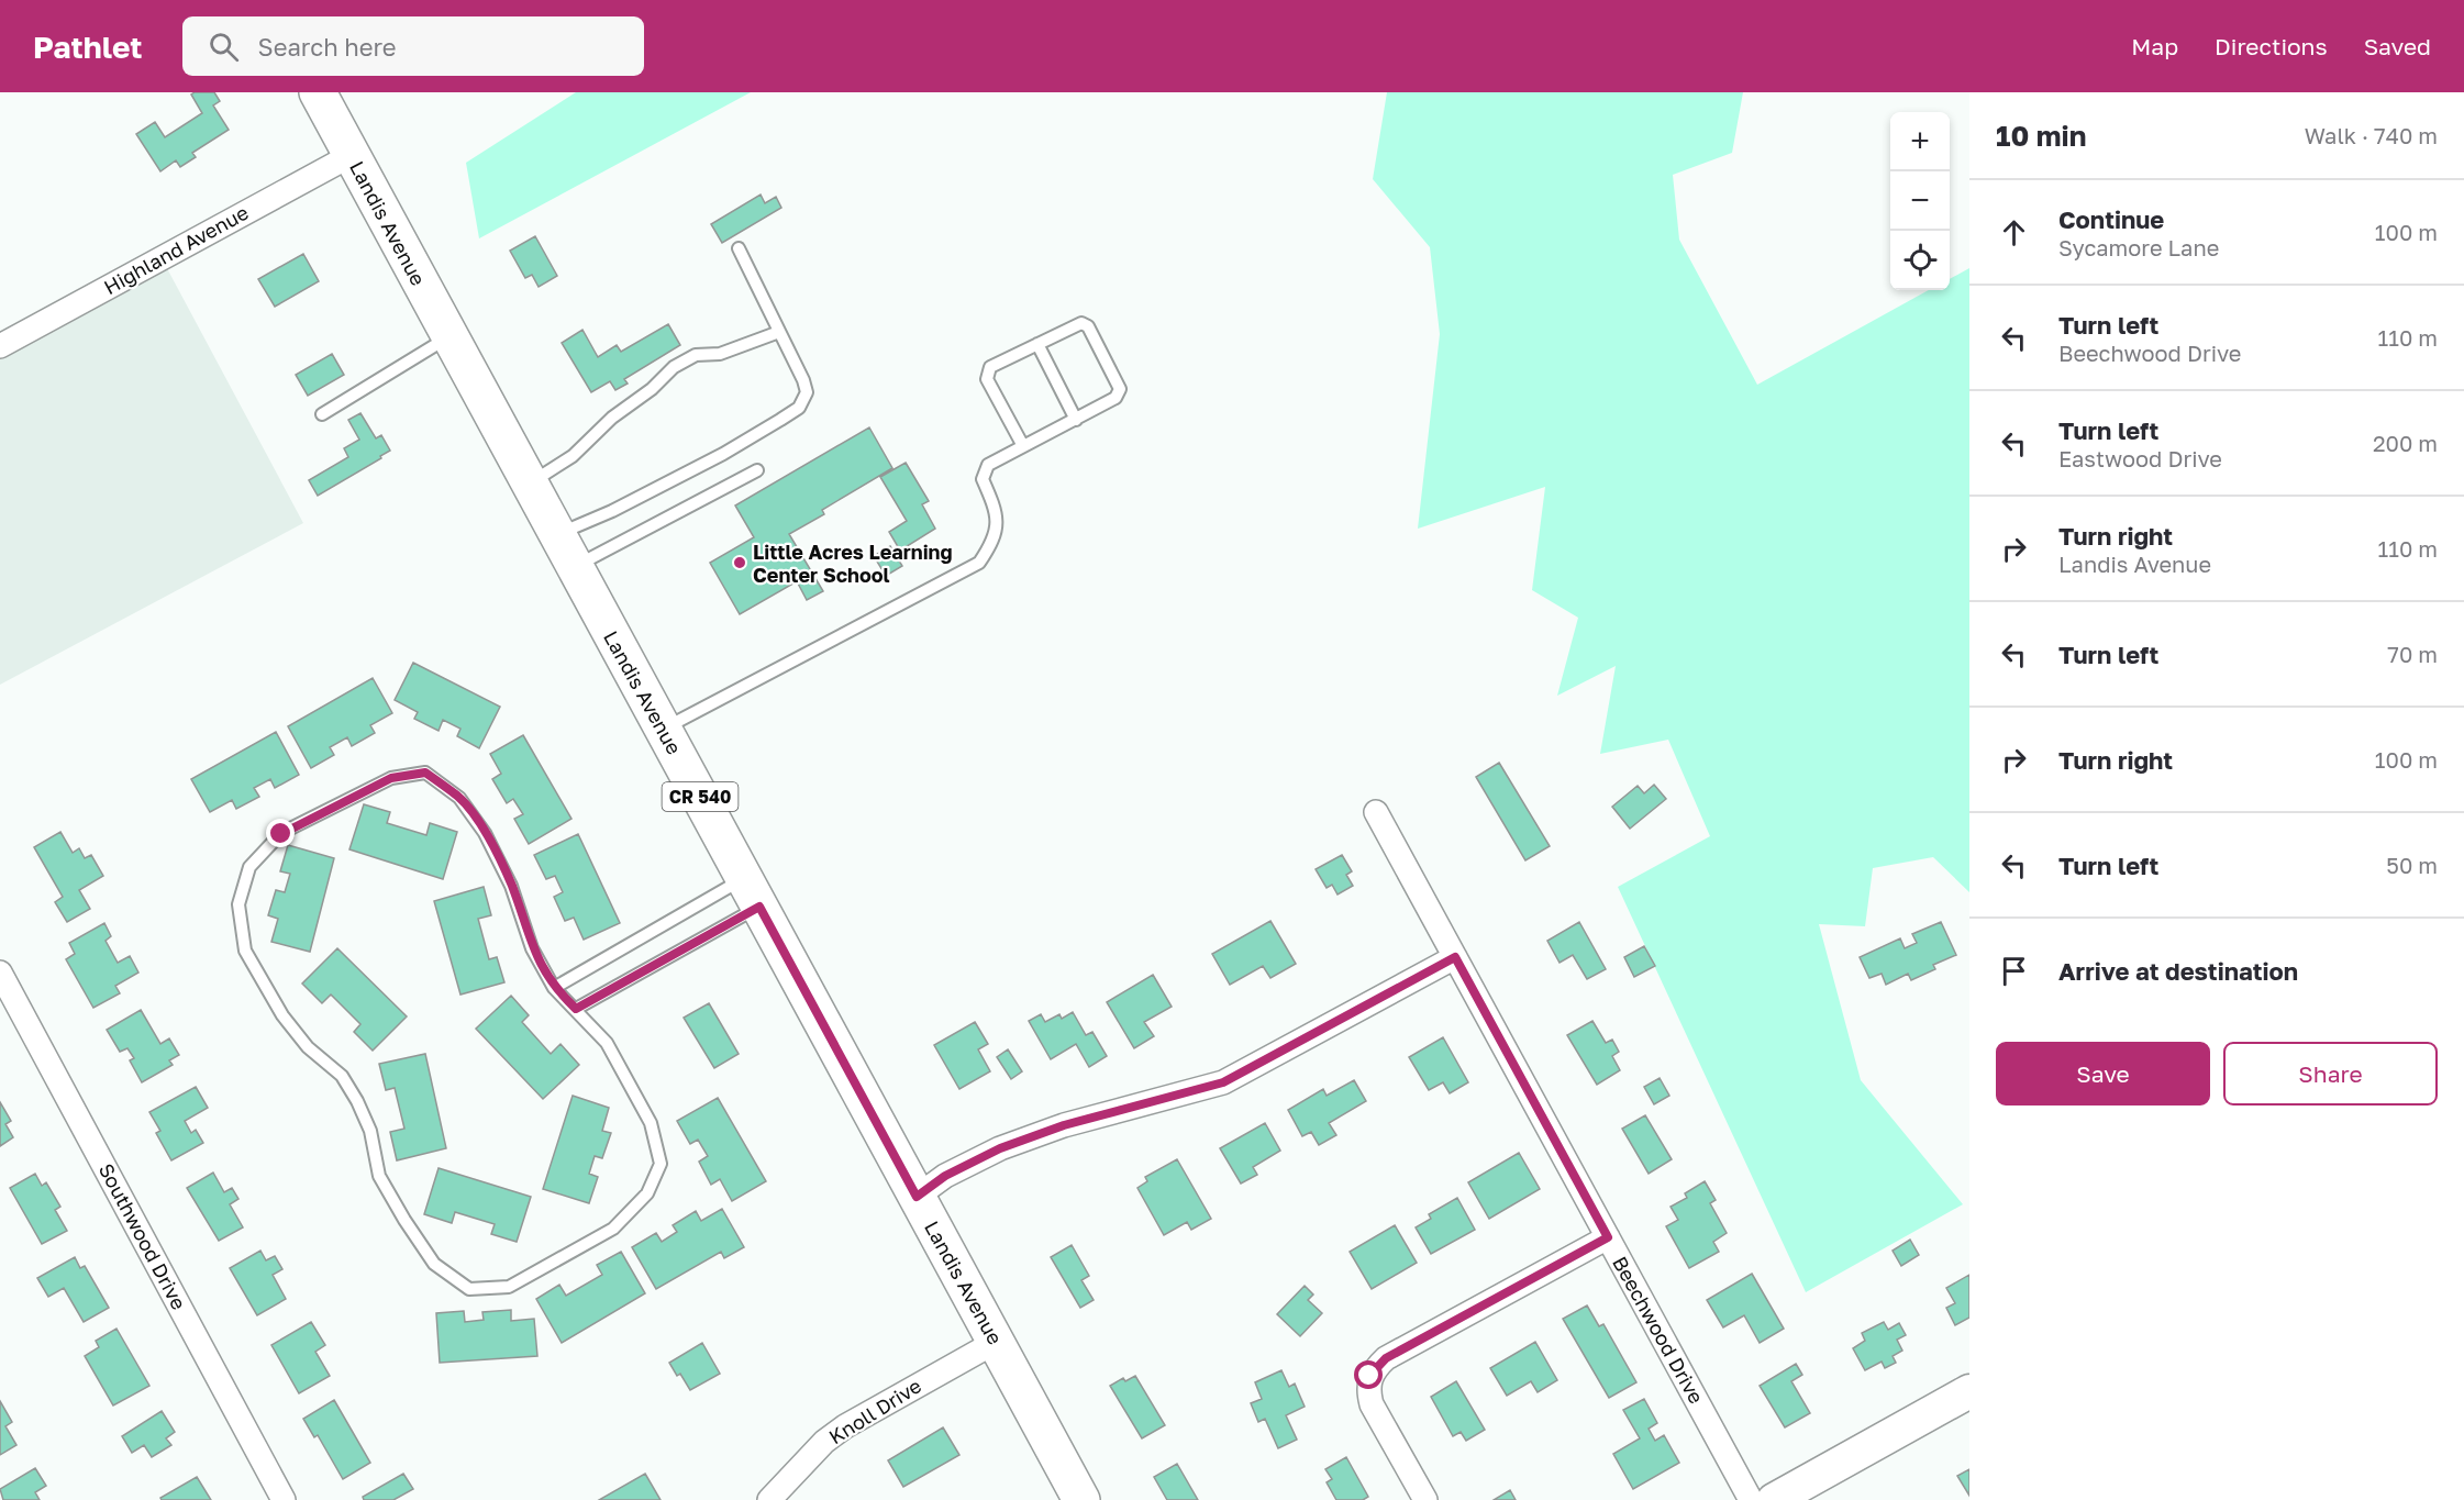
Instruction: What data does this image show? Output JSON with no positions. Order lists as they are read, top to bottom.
{
  "streets": {
    "main road": ["Landis Avenue", "CR 540"],
    "street": [
      "Highland Avenue",
      "Southwood Drive",
      "Beechwood Drive",
      "Knoll Drive"
    ]
  },
  "crossings": [
    ["Landis Avenue", "Highland Avenue"],
    ["Landis Avenue", "Knoll Drive"]
  ],
  "places": ["Little Acres Learning Center School"],
  "page": {
    "header": "Pathlet",
    "search": "Search here",
    "nav": ["Map", "Directions", "Saved"],
    "heading": ["10 min", "Walk · 740 m"],
    "map_buttons": ["+", "−"],
    "list": [
      ["Continue", "Sycamore Lane", "100 m"],
      ["Turn left", "Beechwood Drive", "110 m"],
      ["Turn left", "Eastwood Drive", "200 m"],
      ["Turn right", "Landis Avenue", "110 m"],
      ["Turn left", "70 m"],
      ["Turn right", "100 m"],
      ["Turn left", "50 m"],
      "Arrive at destination"
    ],
    "buttons": ["Save", "Share"]
  }
}
